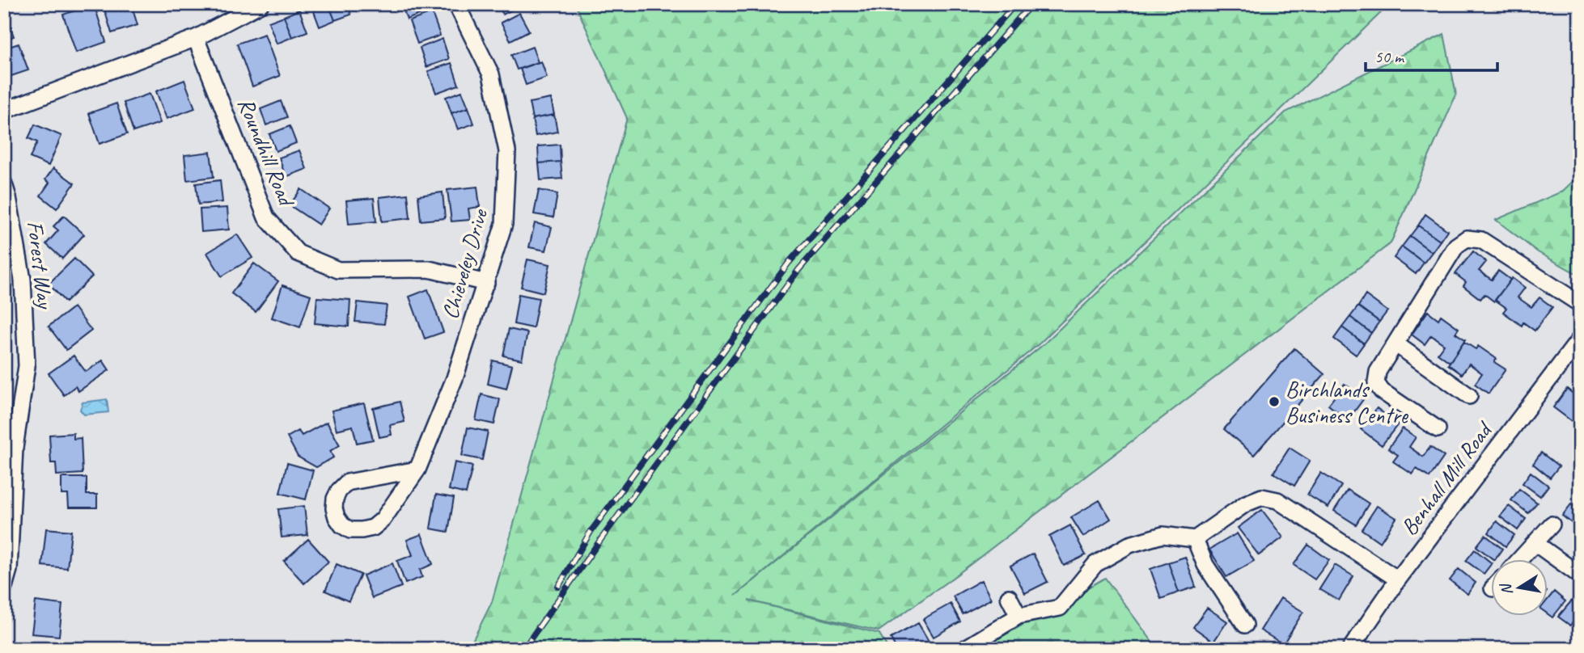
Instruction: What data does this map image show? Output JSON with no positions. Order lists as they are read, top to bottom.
{
  "streets": {
    "street": [
      "Roundhill Road",
      "Forest Way",
      "Chieveley Drive",
      "Benhall Mill Road"
    ]
  },
  "crossings": [
    ["Roundhill Road", "Chieveley Drive"]
  ],
  "places": ["Birchlands Business Centre"],
  "scale_bar": "50 m",
  "north": "left"
}
